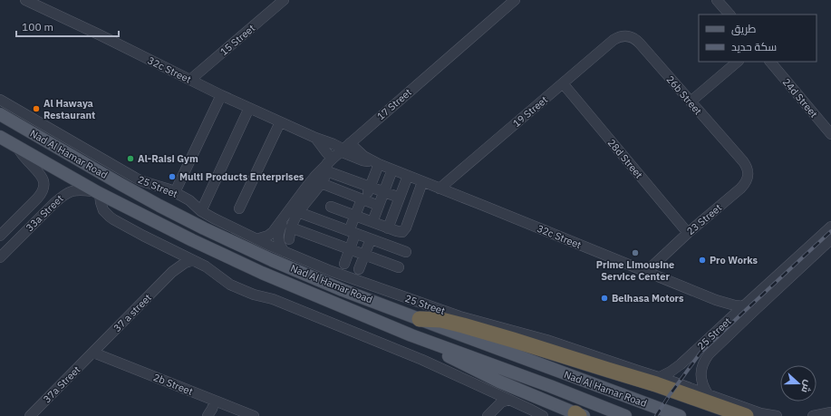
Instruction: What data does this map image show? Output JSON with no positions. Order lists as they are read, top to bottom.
{
  "streets": {
    "main road": ["Nad Al Hamar Road"],
    "street": [
      "15 Street",
      "32c Street",
      "26b Street",
      "24d Street",
      "17 Street",
      "19 Street",
      "28d Street",
      "25 Street",
      "33a Street",
      "23 Street",
      "37 a street",
      "37a Street",
      "2b Street"
    ]
  },
  "crossings": [
    ["15 Street", "32c Street"],
    ["32c Street", "17 Street"],
    ["32c Street", "19 Street"],
    ["32c Street", "25 Street"],
    ["32c Street", "23 Street"],
    ["26b Street", "19 Street"],
    ["26b Street", "23 Street"],
    ["17 Street", "25 Street"],
    ["19 Street", "28d Street"],
    ["Nad Al Hamar Road", "33a Street"],
    ["28d Street", "23 Street"],
    ["37 a street", "37a Street"],
    ["37 a street", "2b Street"],
    ["37a Street", "2b Street"]
  ],
  "places": [
    "Al Hawaya Restaurant",
    "Al-Raisi Gym",
    "Multi Products Enterprises",
    "Prime Limousine Service Center",
    "Pro Works",
    "Belhasa Motors"
  ],
  "legend": ["طريق", "سكة حديد"],
  "scale_bar": "100 m",
  "north": "right"
}
